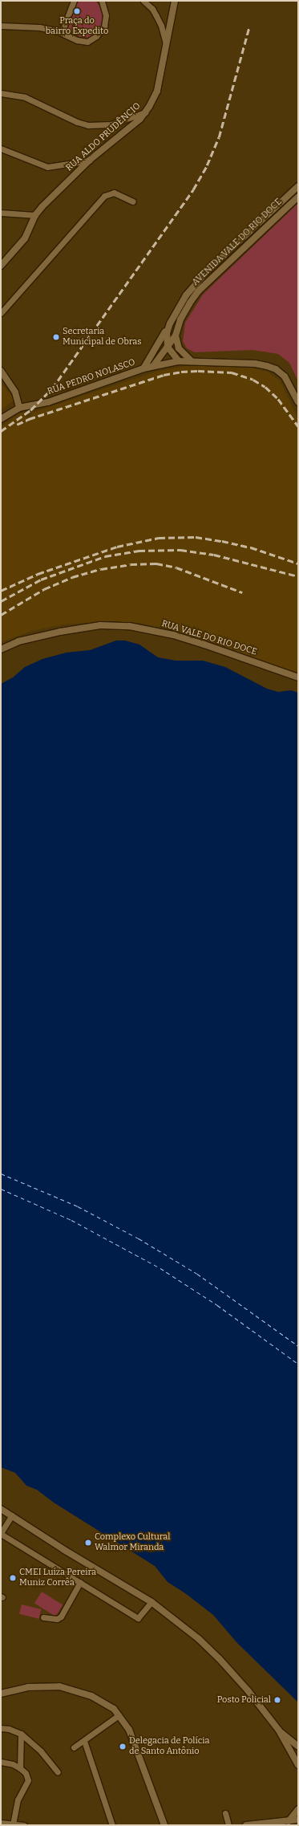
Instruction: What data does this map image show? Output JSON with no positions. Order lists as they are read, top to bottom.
{
  "streets": {
    "street": [
      "RUA ALDO PRUDÊNCIO",
      "AVENIDA VALE DO RIO DOCE",
      "RUA PEDRO NOLASCO",
      "RUA VALE DO RIO DOCE"
    ]
  },
  "crossings": [
    ["AVENIDA VALE DO RIO DOCE", "RUA PEDRO NOLASCO"]
  ],
  "places": [
    "Praça do bairro Expedito",
    "Secretaria Municipal de Obras",
    "Complexo Cultural Walmor Miranda",
    "CMEI Luíza Pereira Muniz Corrêa",
    "Posto Policial",
    "Delegacia de Polícia de Santo Antônio"
  ]
}
